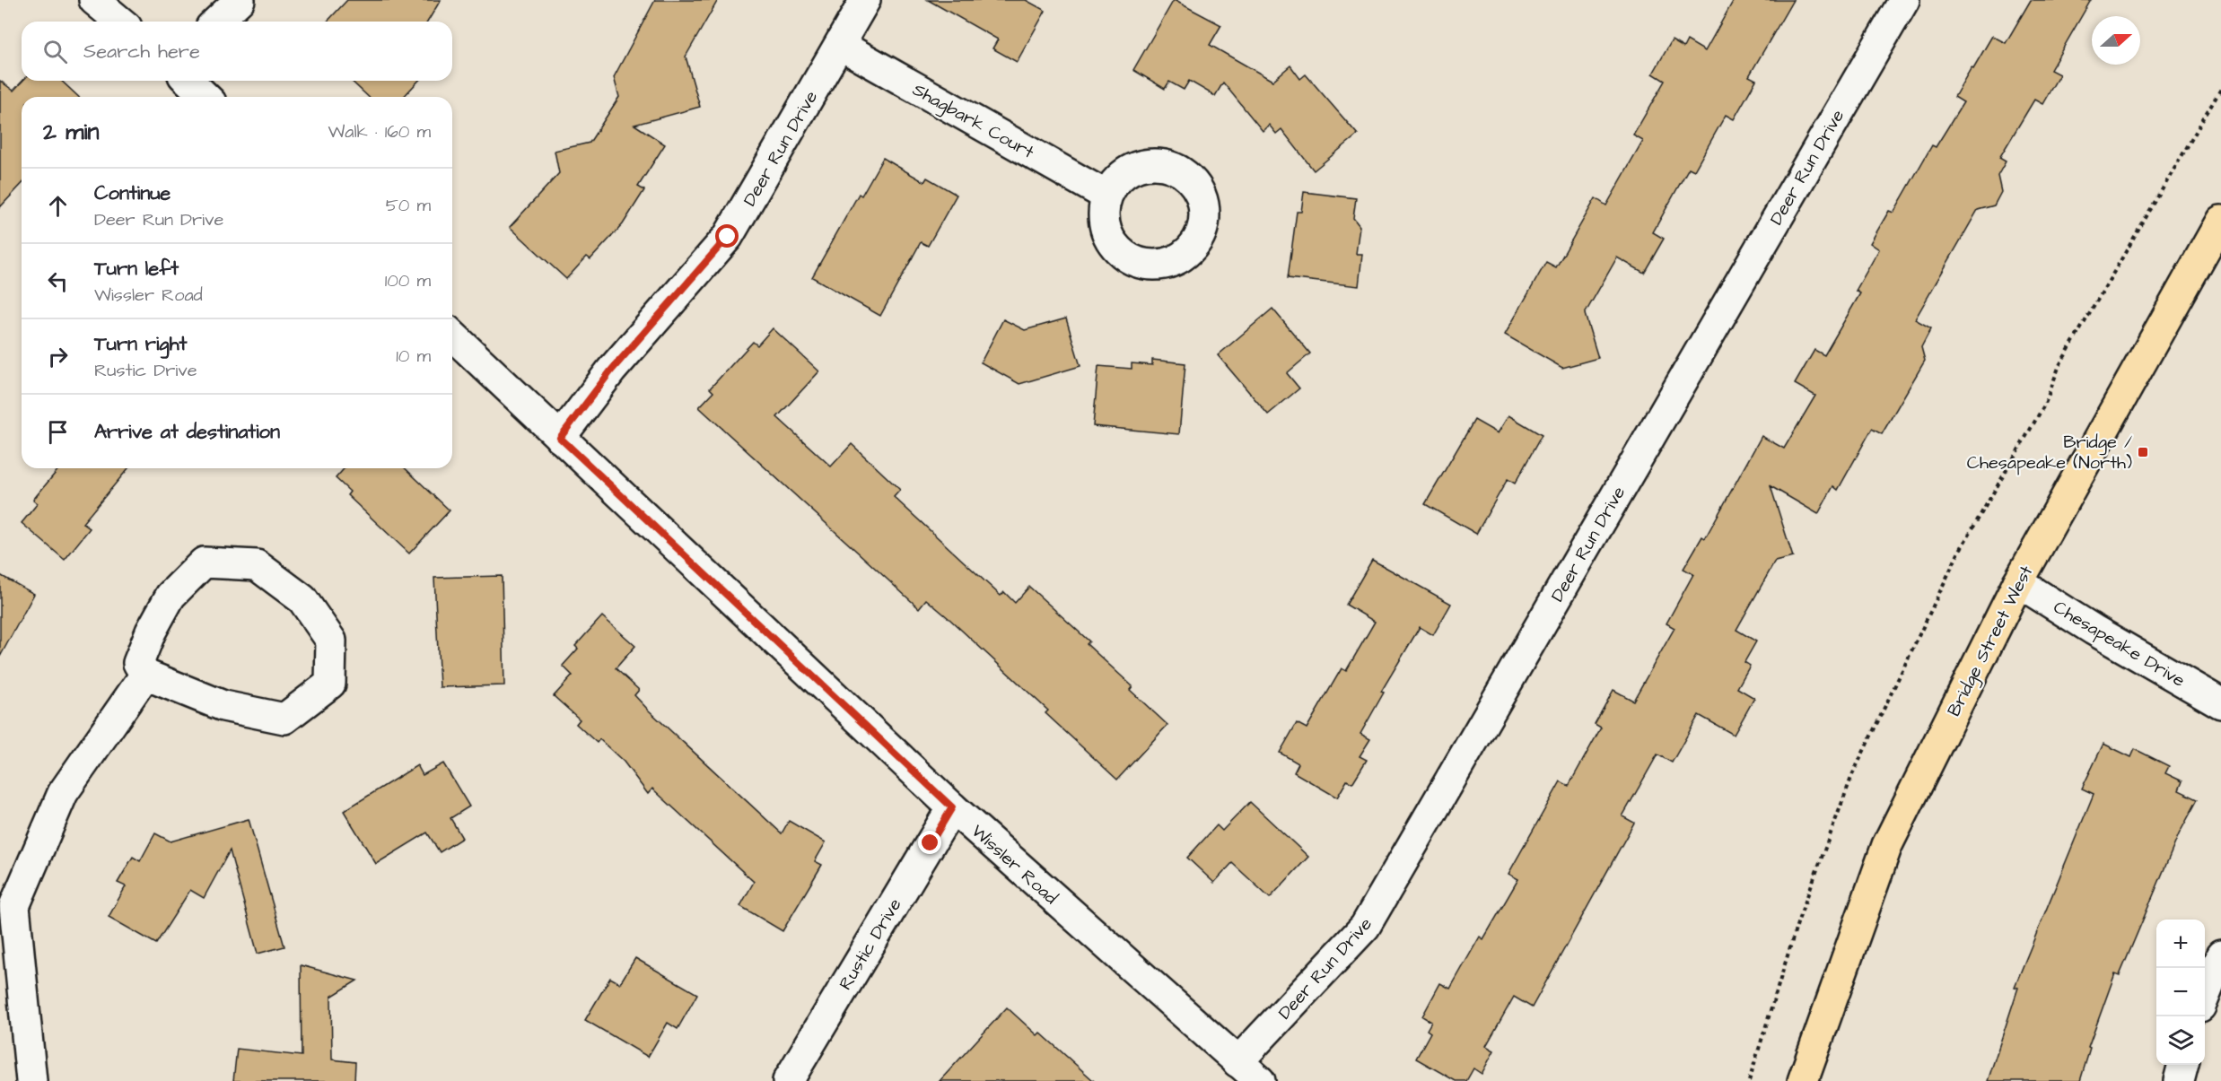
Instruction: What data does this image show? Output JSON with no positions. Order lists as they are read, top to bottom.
{
  "streets": {
    "main road": ["Bridge Street West"],
    "street": [
      "Shagbark Court",
      "Deer Run Drive",
      "Chesapeake Drive",
      "Wissler Road",
      "Rustic Drive"
    ]
  },
  "crossings": [
    ["Shagbark Court", "Deer Run Drive"],
    ["Deer Run Drive", "Wissler Road"],
    ["Bridge Street West", "Chesapeake Drive"],
    ["Wissler Road", "Rustic Drive"]
  ],
  "places": {
    "transit": ["Bridge / Chesapeake (North)"]
  },
  "north": "right",
  "page": {
    "search": "Search here",
    "heading": ["2 min", "Walk · 160 m"],
    "list": [
      ["Continue", "Deer Run Drive", "50 m"],
      ["Turn left", "Wissler Road", "100 m"],
      ["Turn right", "Rustic Drive", "10 m"],
      "Arrive at destination"
    ],
    "map_buttons": ["+", "−"]
  }
}
